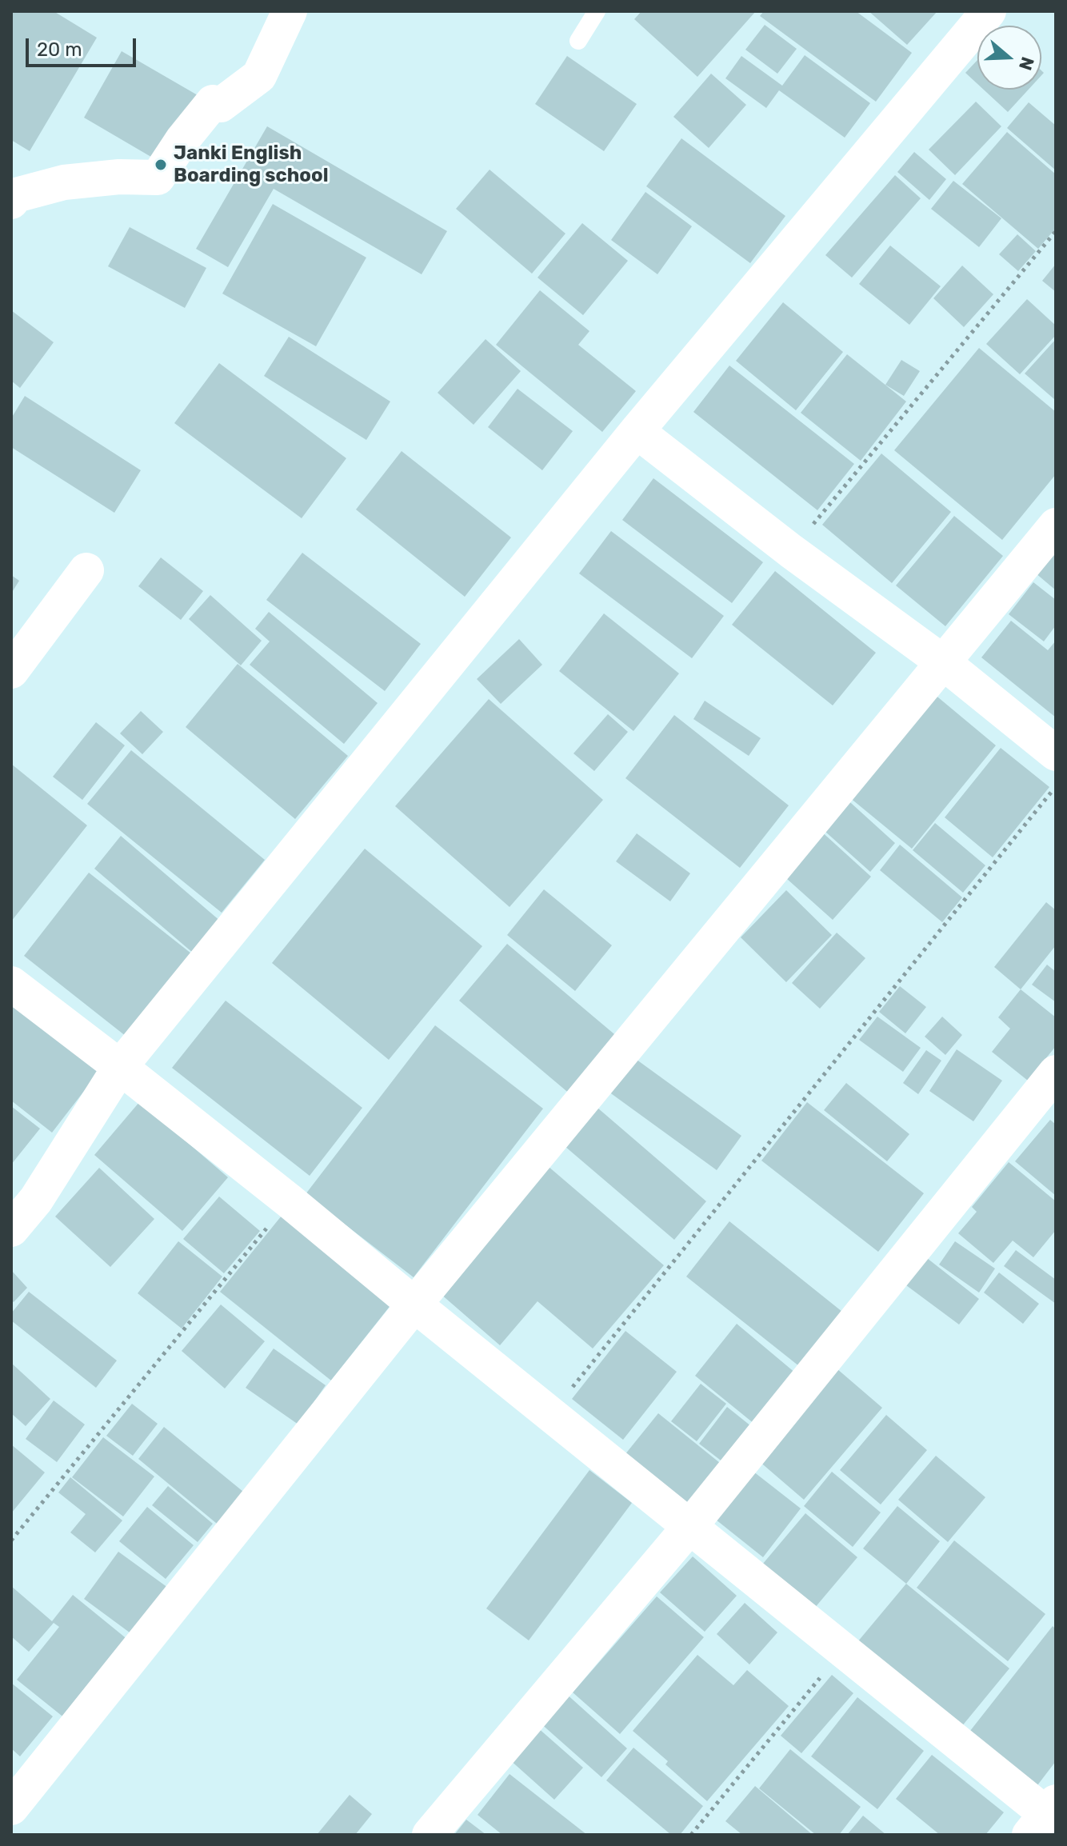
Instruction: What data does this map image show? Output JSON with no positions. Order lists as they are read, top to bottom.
{
  "places": ["Janki English Boarding school"],
  "scale_bar": "20 m",
  "north": "right"
}
